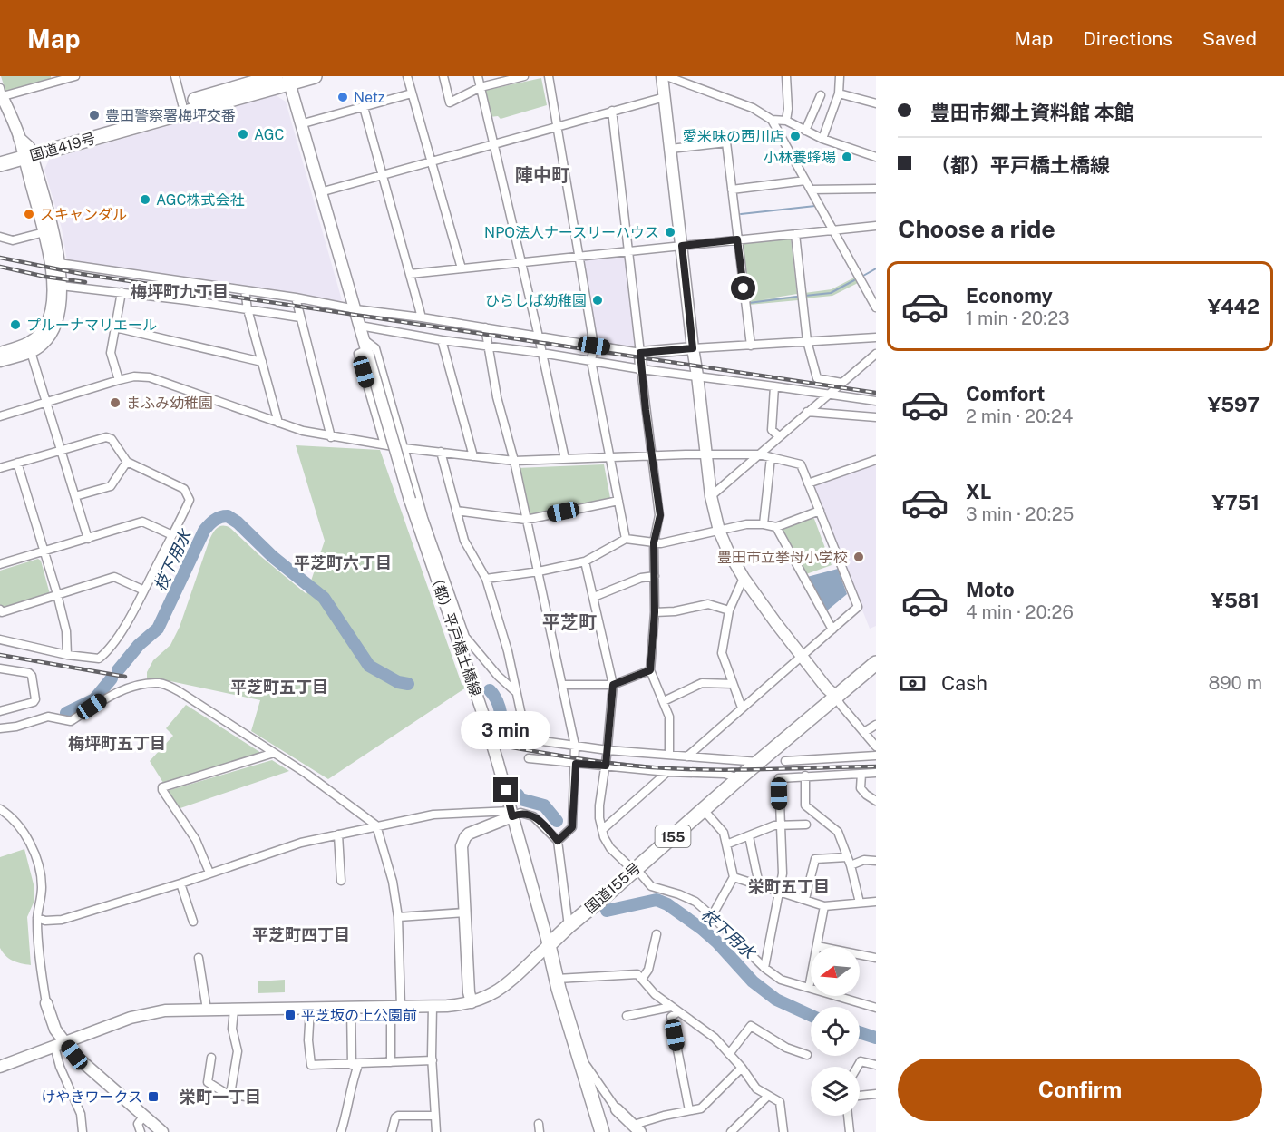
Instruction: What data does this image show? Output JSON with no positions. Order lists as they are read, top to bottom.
{
  "streets": {
    "highway": ["国道419号", "155", "国道155号"],
    "street": ["（都）平戸橋土橋線"]
  },
  "crossings": [
    ["国道419号", "（都）平戸橋土橋線"],
    ["（都）平戸橋土橋線", "国道155号"]
  ],
  "districts": [
    "陣中町",
    "梅坪町九丁目",
    "平芝町六丁目",
    "平芝町",
    "平芝町五丁目",
    "梅坪町五丁目",
    "栄町五丁目",
    "平芝町四丁目",
    "栄町一丁目"
  ],
  "water": ["枝下用水"],
  "places": {
    "other": [
      "Netz",
      "豊田警察署梅坪交番",
      "AGC",
      "愛米味の西川店",
      "小林養蜂場",
      "AGC株式会社",
      "スキャンダル",
      "NPO法人ナースリーハウス",
      "ひらしば幼稚園",
      "プルーナマリエール",
      "まふみ幼稚園",
      "豊田市立挙母小学校"
    ],
    "transit": ["平芝坂の上公園前", "けやきワークス"]
  },
  "north": "left",
  "page": {
    "header": "Map",
    "nav": ["Map", "Directions", "Saved"],
    "banner": ["豊田市郷土資料館 本館", "（都）平戸橋土橋線"],
    "heading": "Choose a ride",
    "list": [
      {
        "name": "Economy",
        "note": "1 min · 20:23",
        "value": "¥442"
      },
      {
        "name": "Comfort",
        "note": "2 min · 20:24",
        "value": "¥597"
      },
      {
        "name": "XL",
        "note": "3 min · 20:25",
        "value": "¥751"
      },
      {
        "name": "Moto",
        "note": "4 min · 20:26",
        "value": "¥581"
      }
    ],
    "pay": ["Cash", "890 m"],
    "bubble": "3 min",
    "buttons": "Confirm"
  }
}
